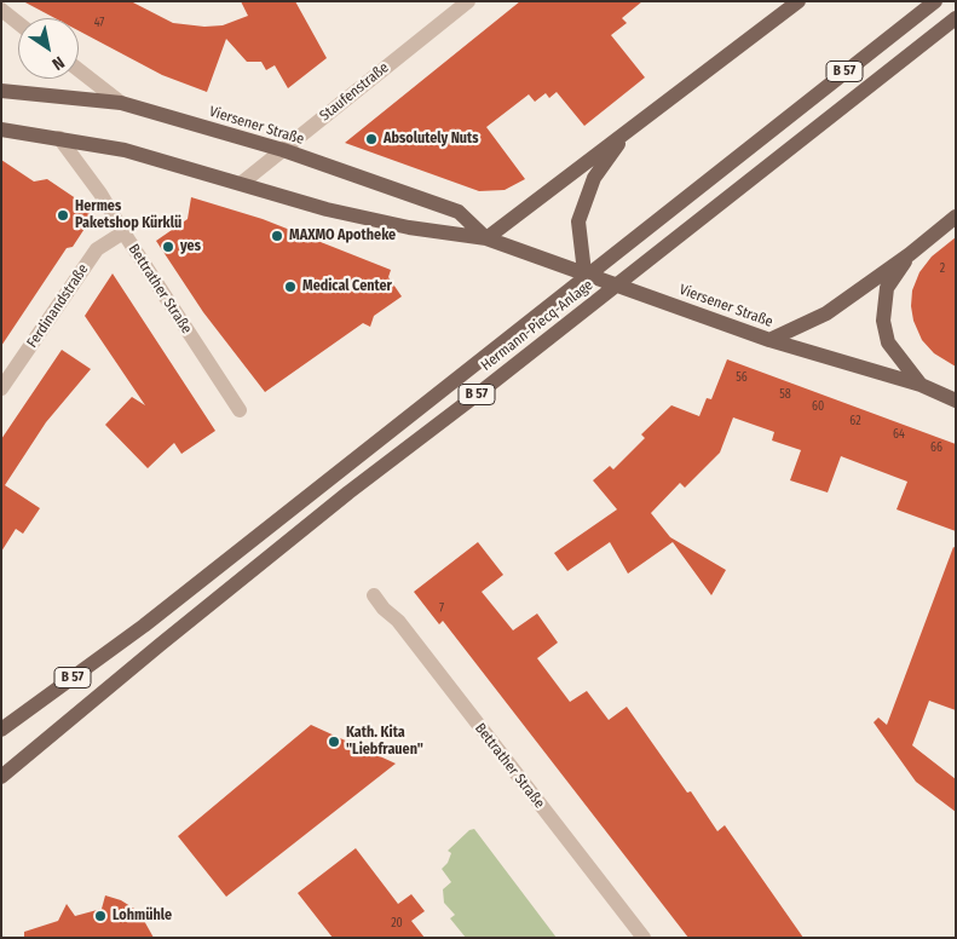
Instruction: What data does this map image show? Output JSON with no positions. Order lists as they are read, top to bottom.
{
  "streets": {
    "main road": ["B 57", "Viersener Straße", "Hermann-Piecq-Anlage"],
    "street": ["Staufenstraße", "Bettrather Straße", "Ferdinandstraße"]
  },
  "crossings": [
    ["Staufenstraße", "Viersener Straße"],
    ["Viersener Straße", "Bettrather Straße"],
    ["Bettrather Straße", "Ferdinandstraße"]
  ],
  "places": [
    "Absolutely Nuts",
    "Hermes Paketshop Kürklü",
    "MAXMO Apotheke",
    "yes",
    "Medical Center",
    "Kath. Kita \"Liebfrauen\"",
    "Lohmühle"
  ],
  "house_numbers": [
    "47",
    "2",
    "56",
    "58",
    "60",
    "62",
    "64",
    "66",
    "7",
    "20"
  ],
  "north": "bottom right"
}
